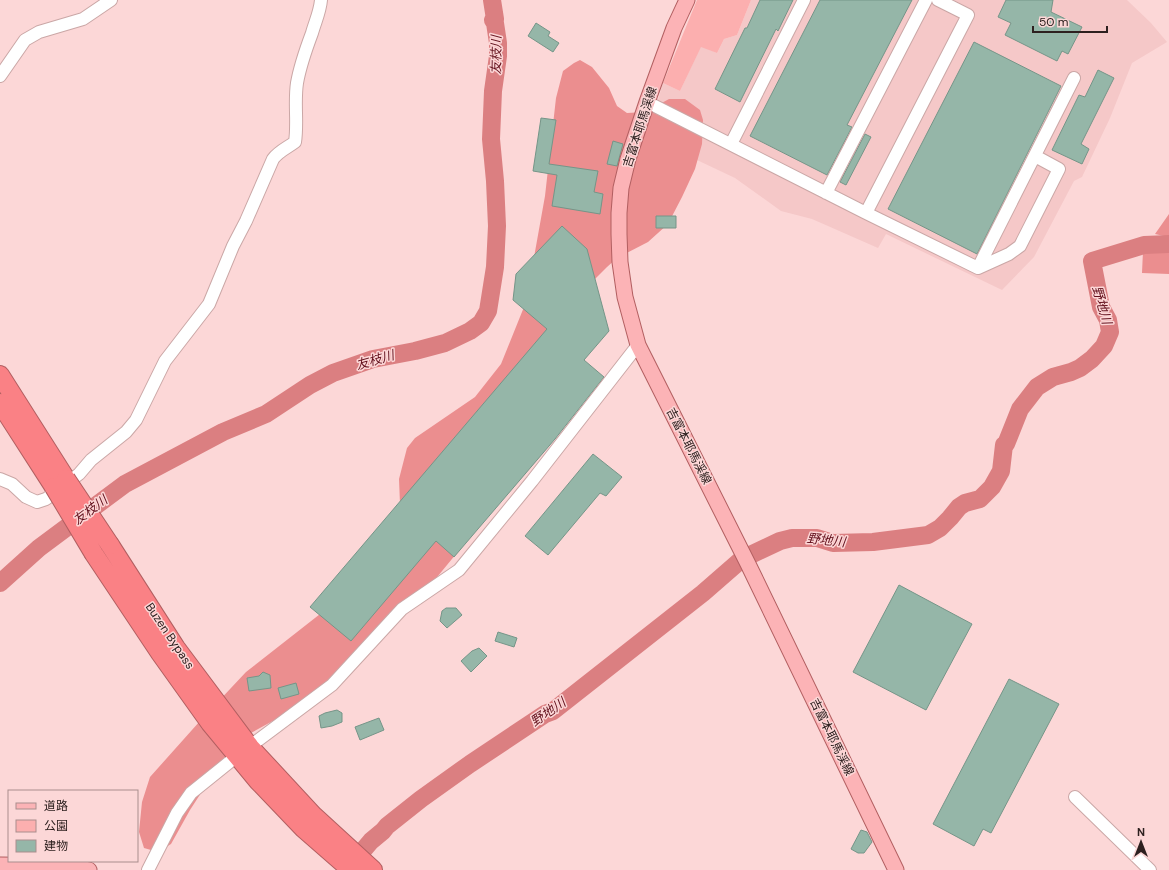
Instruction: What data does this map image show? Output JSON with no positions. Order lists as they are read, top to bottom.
{
  "streets": {
    "highway": ["Buzen Bypass"],
    "main road": ["吉富本耶馬渓線"]
  },
  "water": ["友枝川", "野地川"],
  "legend": ["道路", "公園", "建物"],
  "scale_bar": "50 m",
  "north": "top"
}
